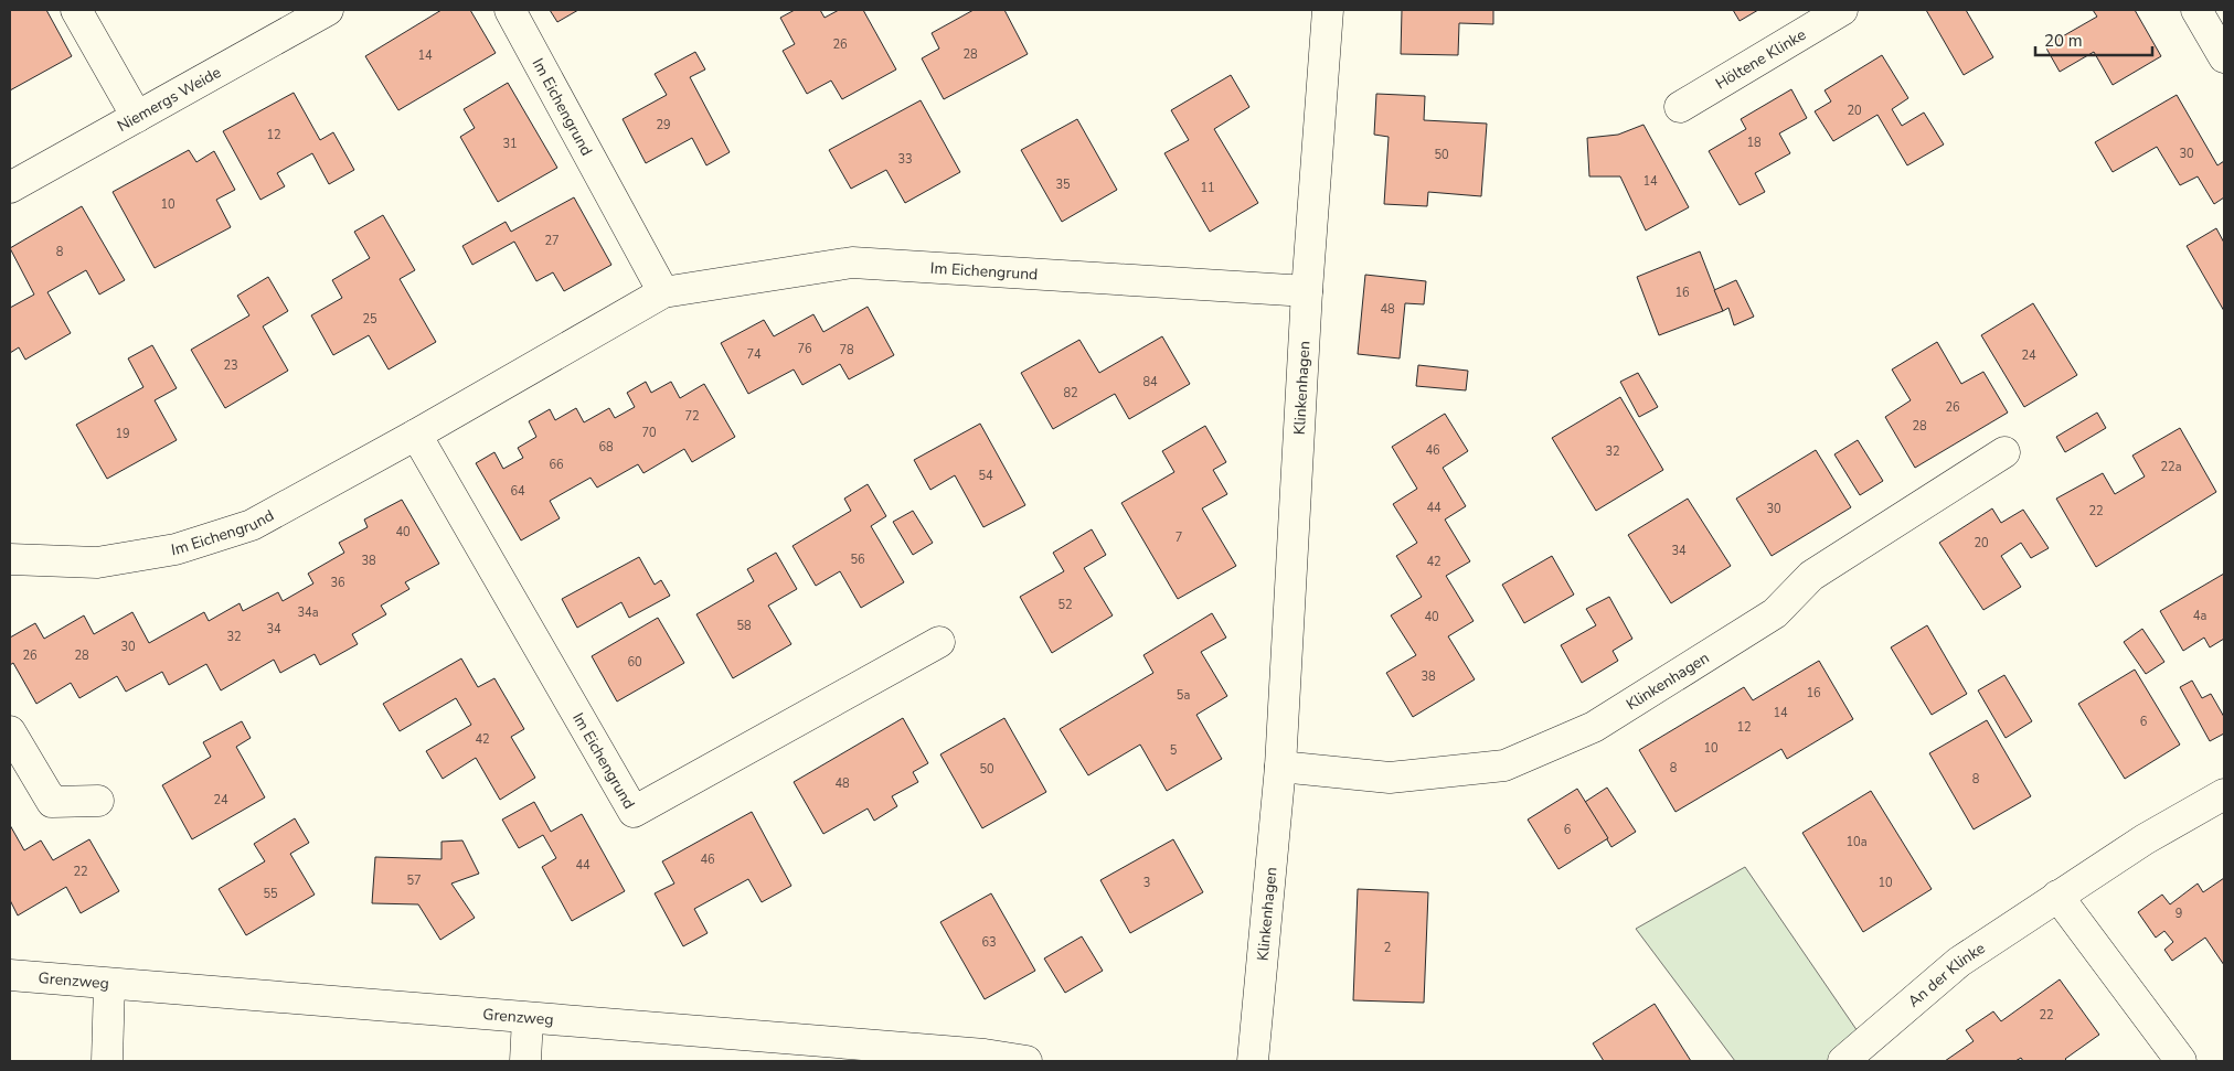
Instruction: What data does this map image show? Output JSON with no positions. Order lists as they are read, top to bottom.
{
  "streets": {
    "street": [
      "Höltene Klinke",
      "Niemergs Weide",
      "Im Eichengrund",
      "Klinkenhagen",
      "An der Klinke",
      "Grenzweg"
    ]
  },
  "crossings": [
    ["Im Eichengrund", "Klinkenhagen"]
  ],
  "house_numbers": [
    "26",
    "28",
    "14",
    "20",
    "29",
    "12",
    "18",
    "31",
    "30",
    "50",
    "33",
    "14",
    "35",
    "11",
    "10",
    "27",
    "8",
    "16",
    "48",
    "25",
    "76",
    "78",
    "74",
    "24",
    "23",
    "84",
    "82",
    "26",
    "72",
    "28",
    "70",
    "19",
    "68",
    "46",
    "32",
    "66",
    "22a",
    "54",
    "64",
    "44",
    "30",
    "22",
    "40",
    "7",
    "20",
    "34",
    "56",
    "38",
    "42",
    "36",
    "52",
    "34a",
    "4a",
    "40",
    "58",
    "34",
    "32",
    "30",
    "26",
    "28",
    "60",
    "38",
    "16",
    "5a",
    "14",
    "6",
    "12",
    "42",
    "10",
    "5",
    "8",
    "50",
    "8",
    "48",
    "24",
    "6",
    "10a",
    "46",
    "44",
    "22",
    "57",
    "3",
    "10",
    "55",
    "9",
    "63",
    "2",
    "22"
  ],
  "scale_bar": "20 m"
}
